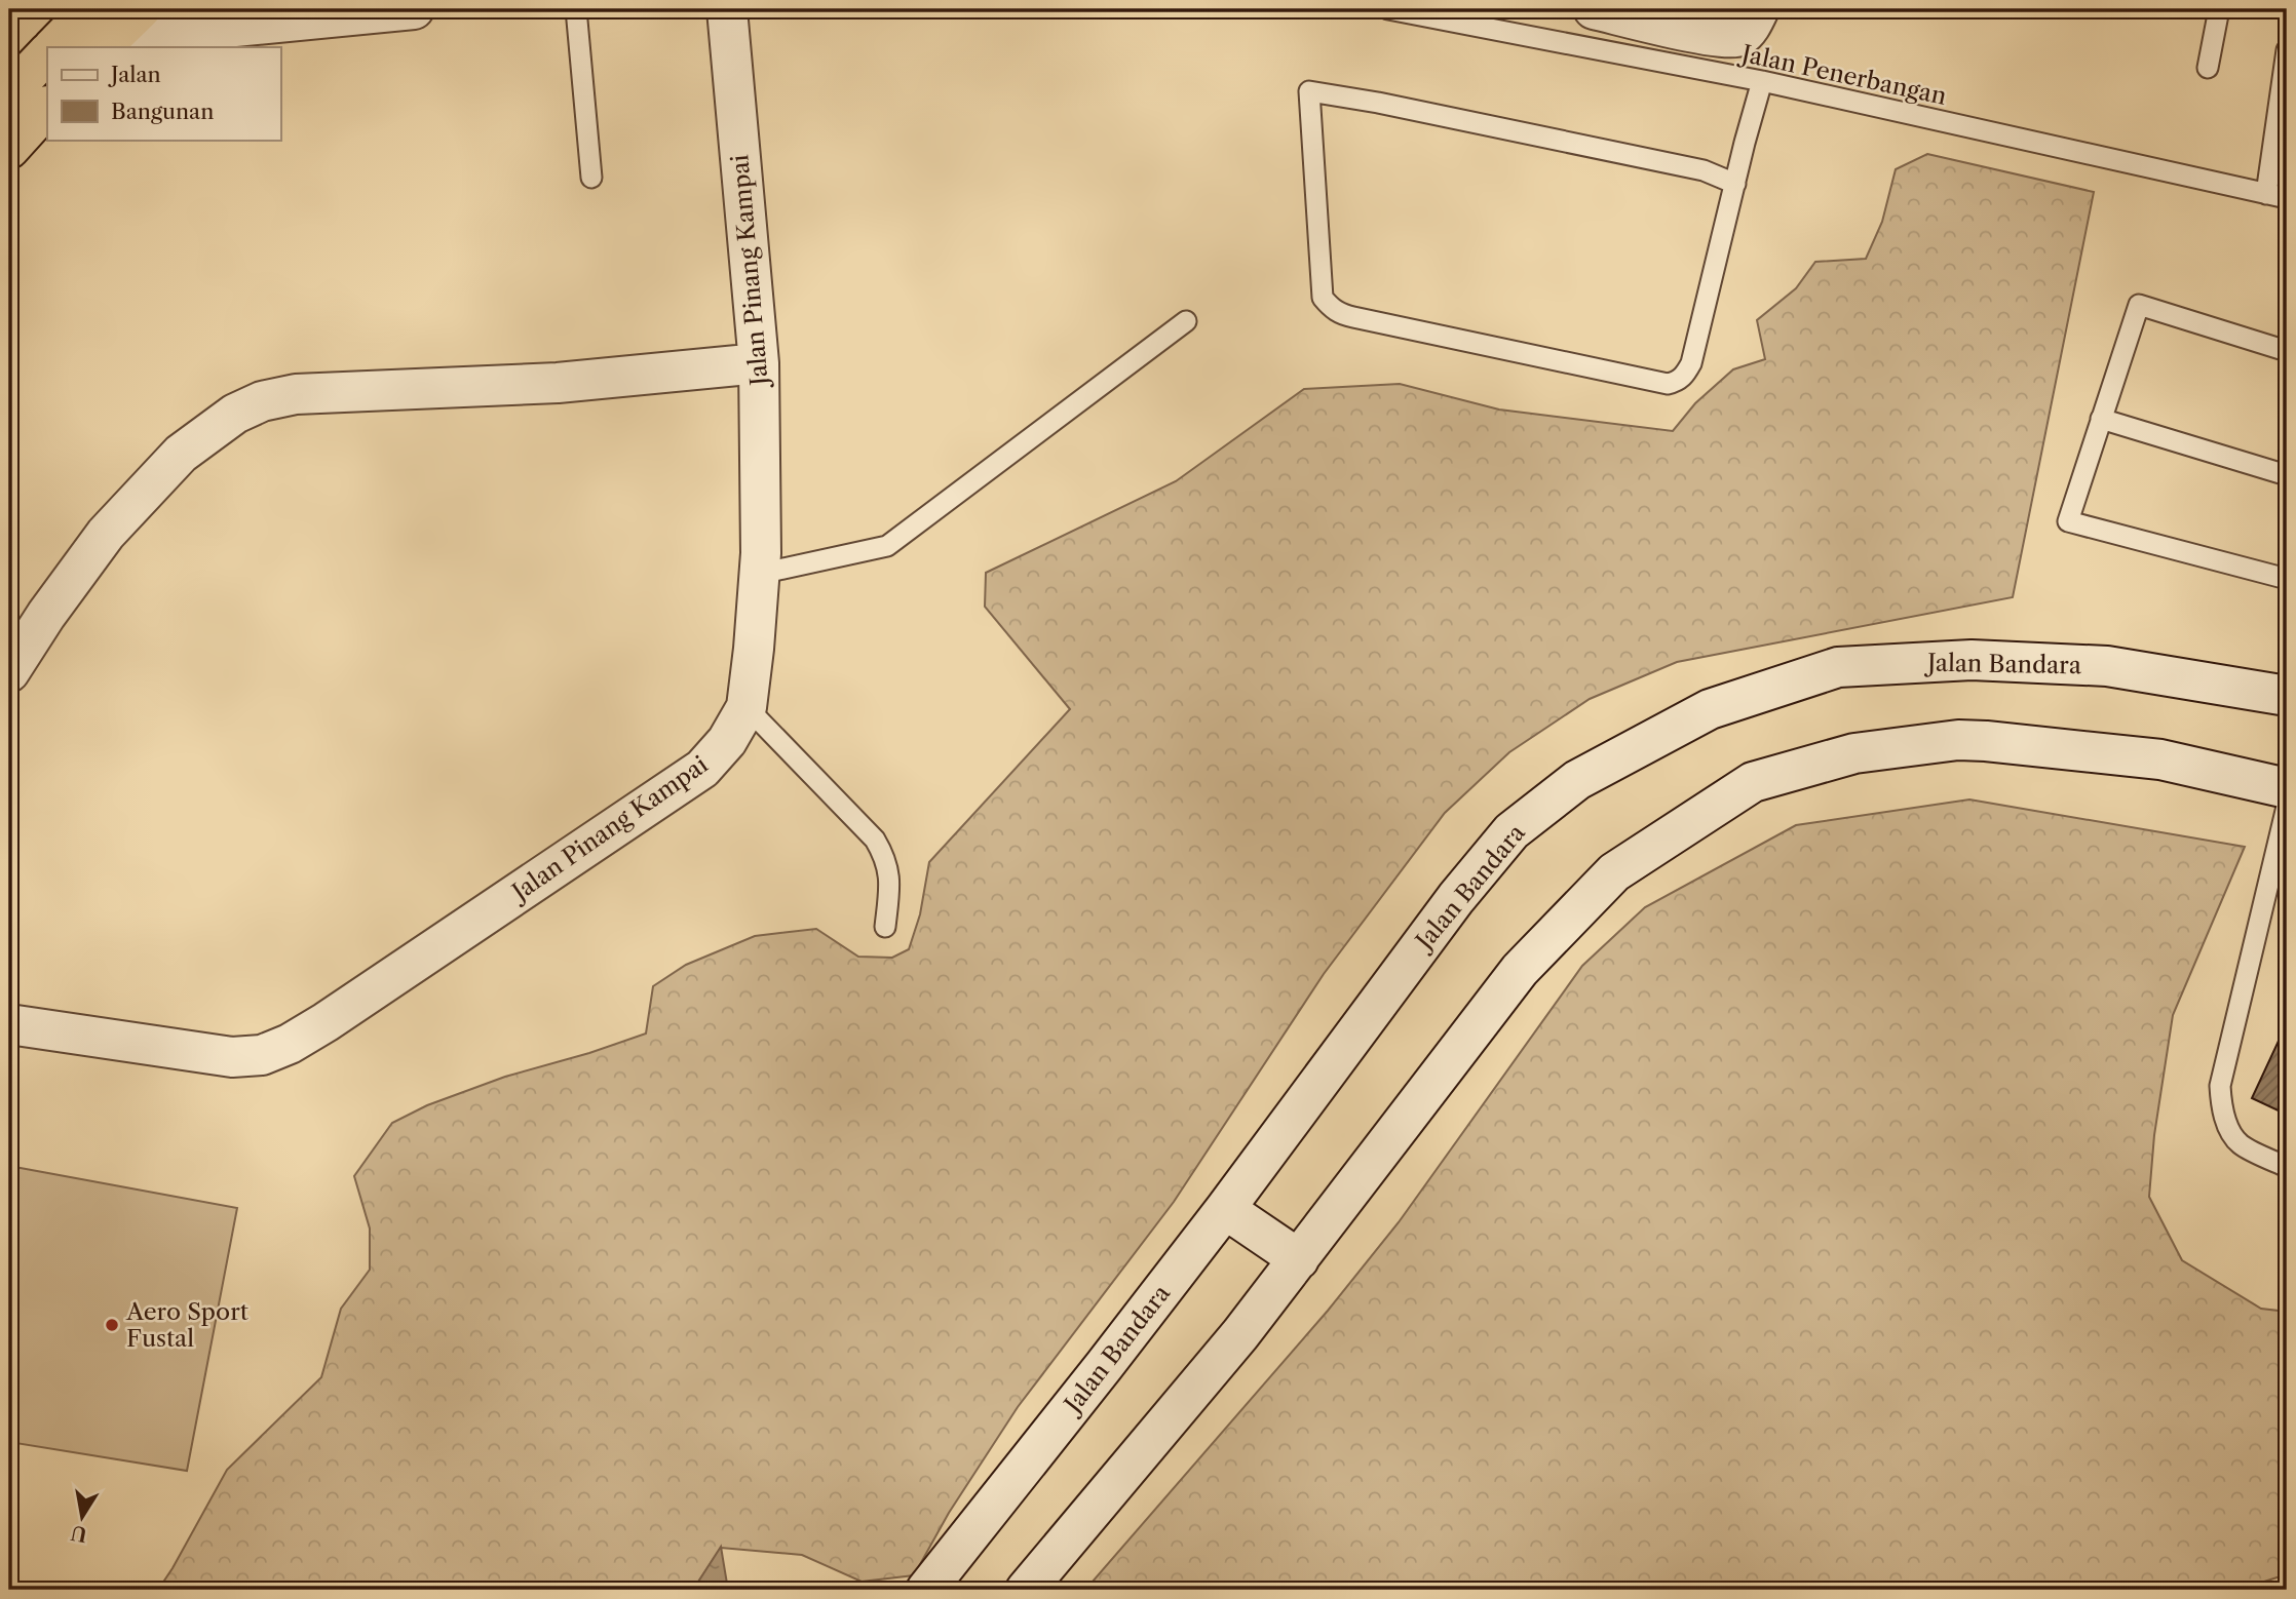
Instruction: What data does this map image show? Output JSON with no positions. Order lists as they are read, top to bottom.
{
  "streets": {
    "street": ["Jalan Pinang Kampai", "Jalan Bandara"],
    "lane": ["Jalan Penerbangan"]
  },
  "places": ["Aero Sport Fustal"],
  "legend": ["Jalan", "Bangunan"],
  "north": "bottom"
}
